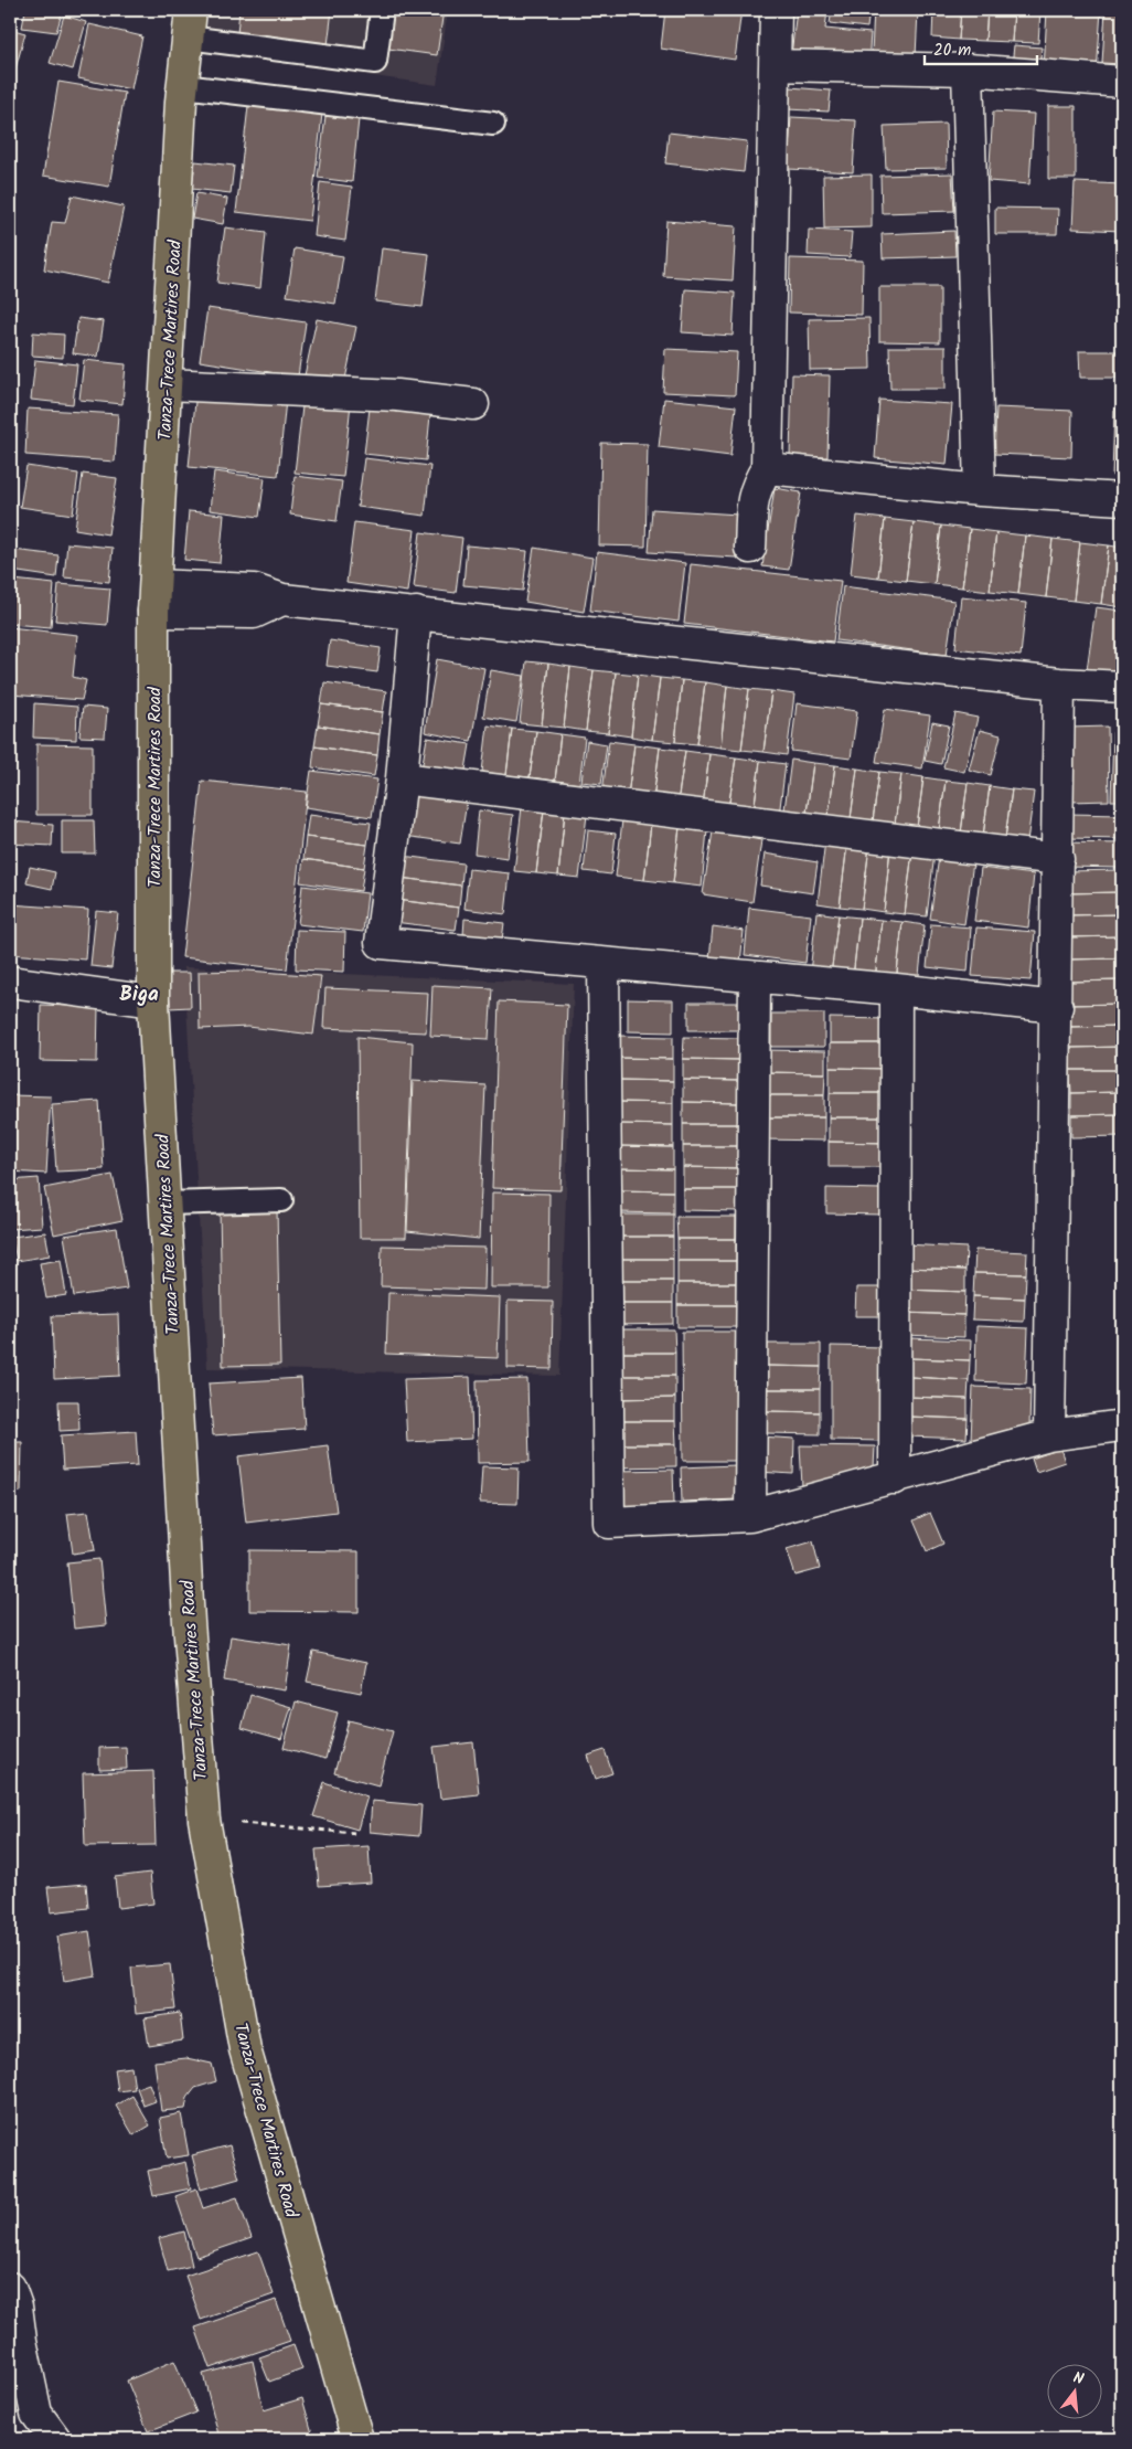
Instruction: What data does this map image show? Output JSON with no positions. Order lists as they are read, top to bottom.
{
  "streets": {
    "main road": ["Tanza-Trece Martires Road"]
  },
  "districts": ["Biga"],
  "scale_bar": "20 m",
  "north": "top"
}
